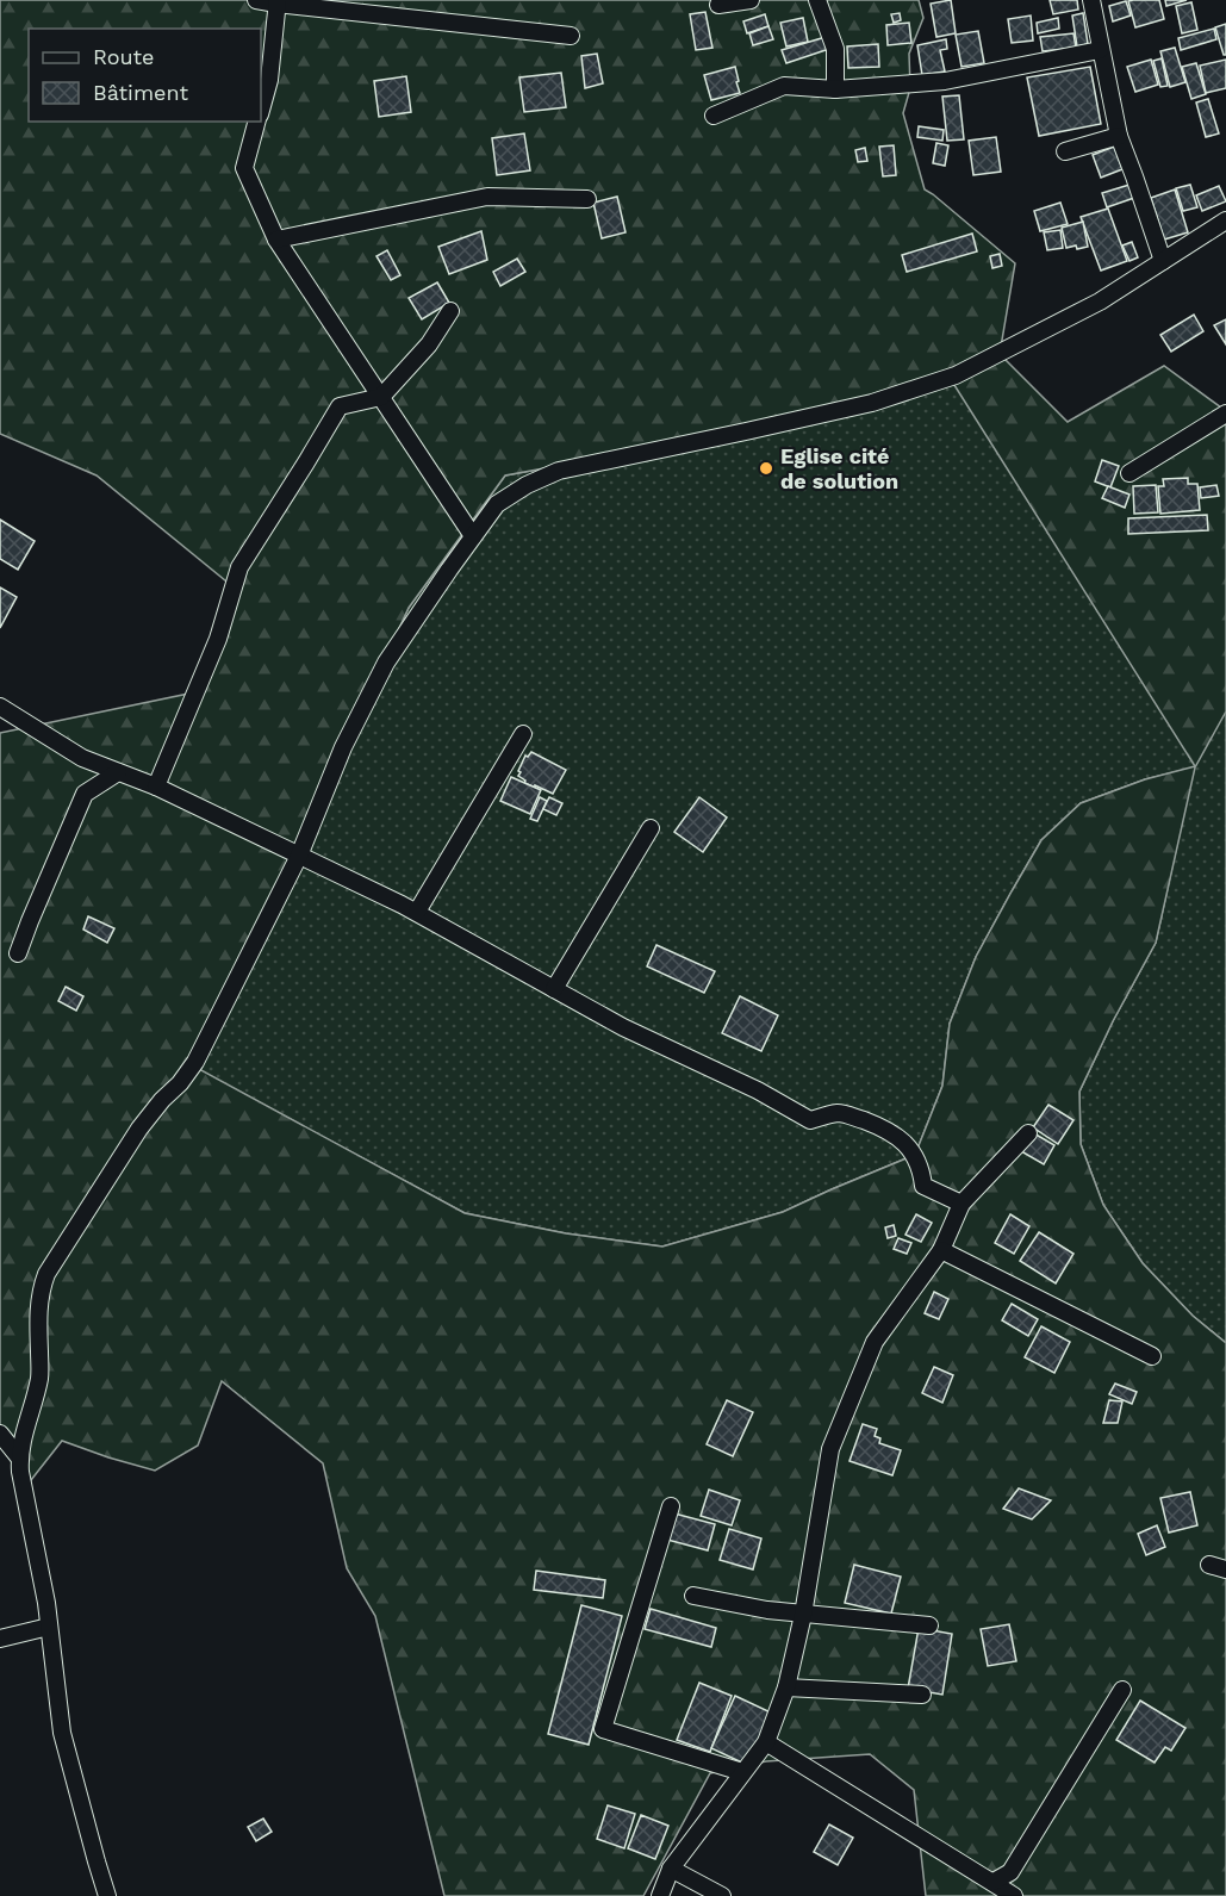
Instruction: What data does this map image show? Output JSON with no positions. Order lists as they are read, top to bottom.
{
  "places": ["Eglise cité de solution"],
  "legend": ["Route", "Bâtiment"]
}
